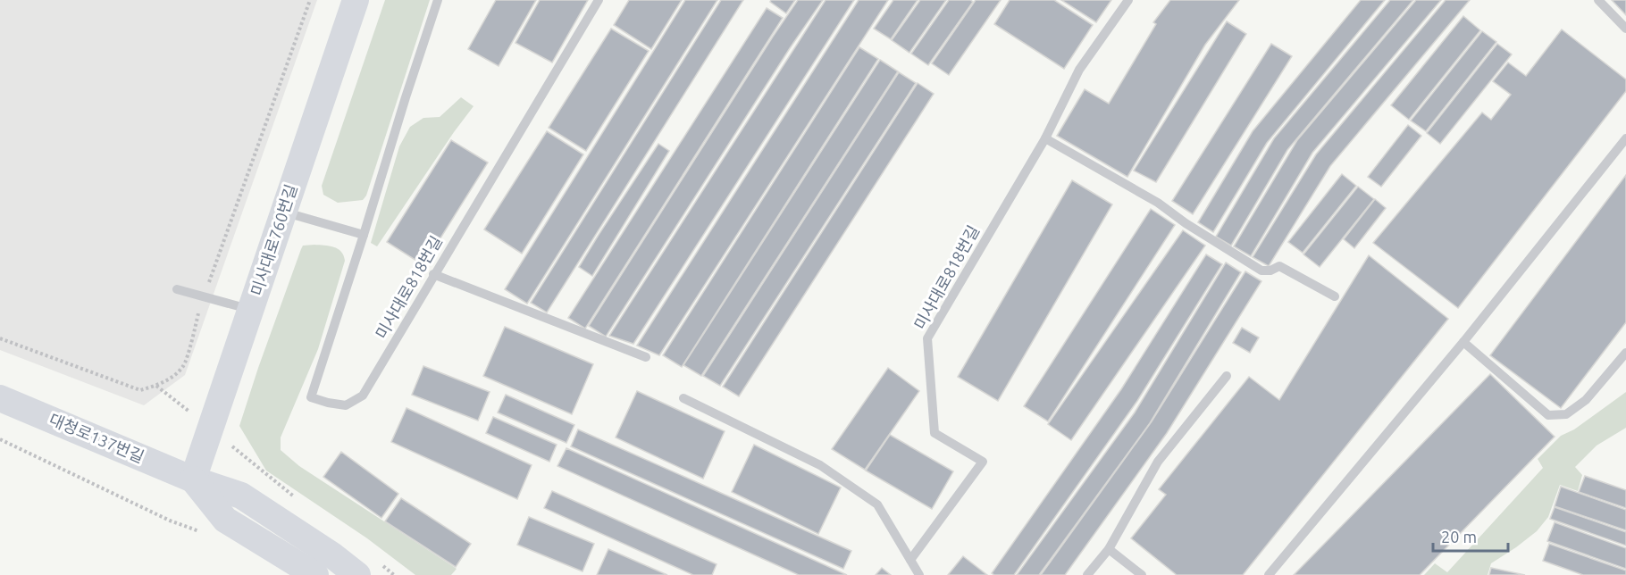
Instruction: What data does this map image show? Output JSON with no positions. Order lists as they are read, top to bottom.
{
  "streets": {
    "main road": ["미사대로760번길", "대청로137번길"],
    "lane": ["미사대로818번길"]
  },
  "crossings": [
    ["미사대로760번길", "대청로137번길"]
  ],
  "scale_bar": "20 m"
}
